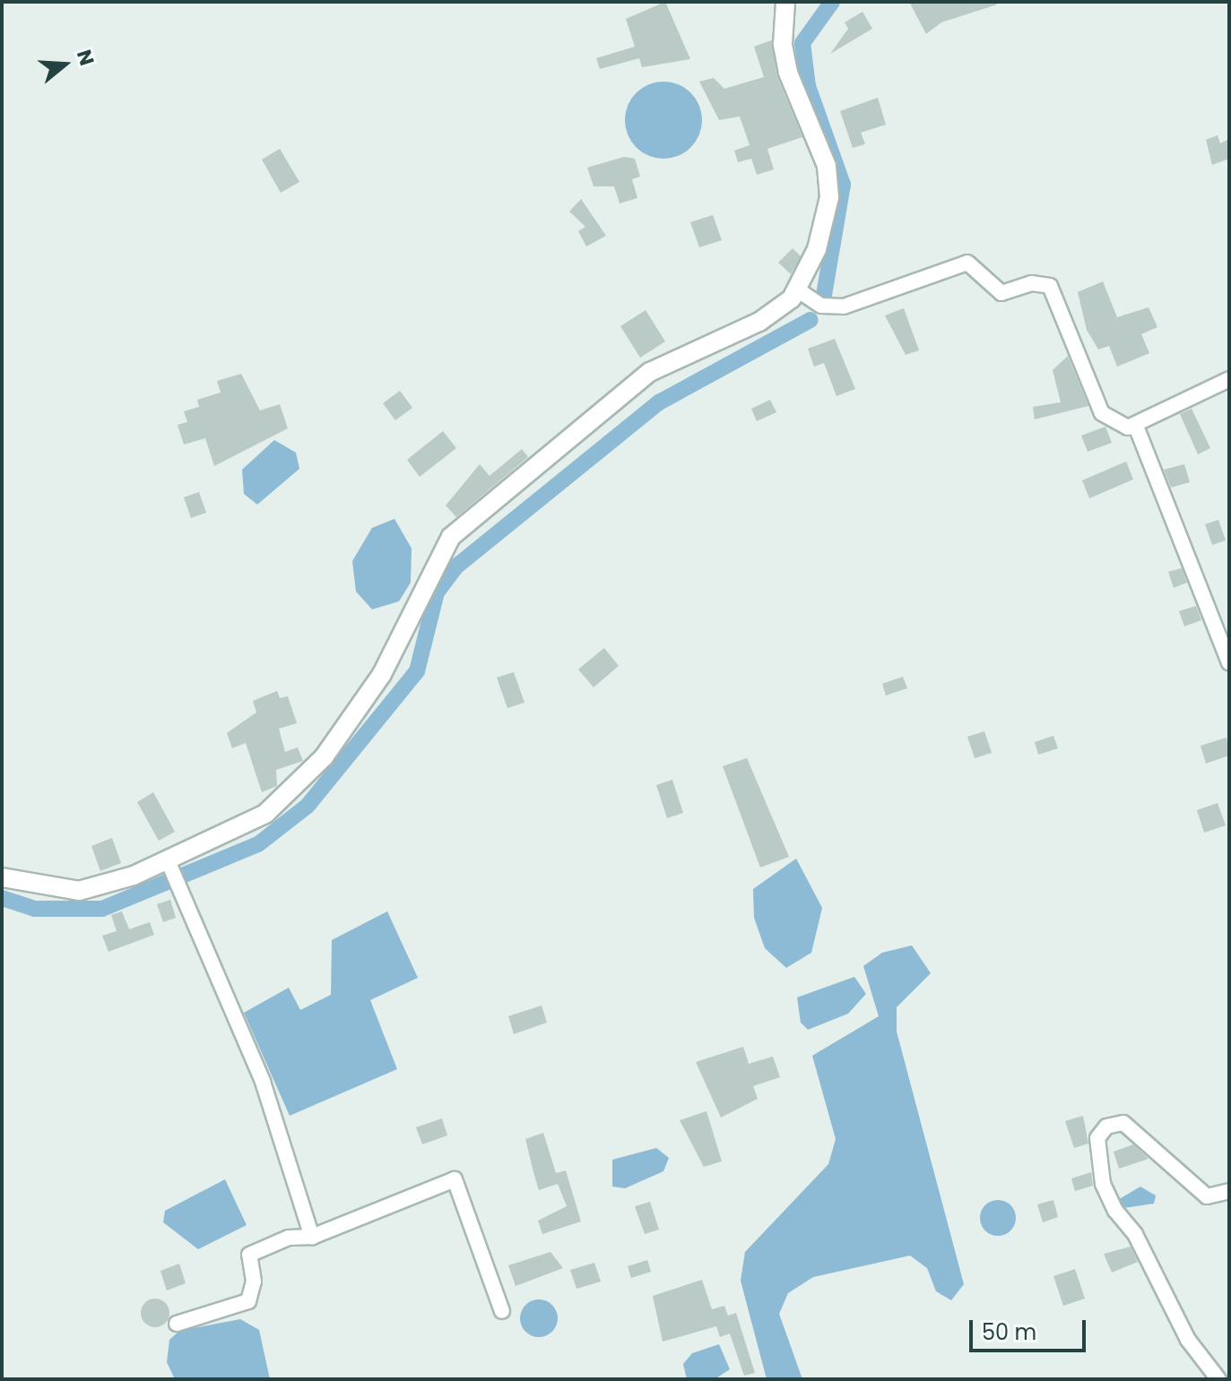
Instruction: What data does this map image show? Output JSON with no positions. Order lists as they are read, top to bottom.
{
  "scale_bar": "50 m",
  "north": "right"
}
